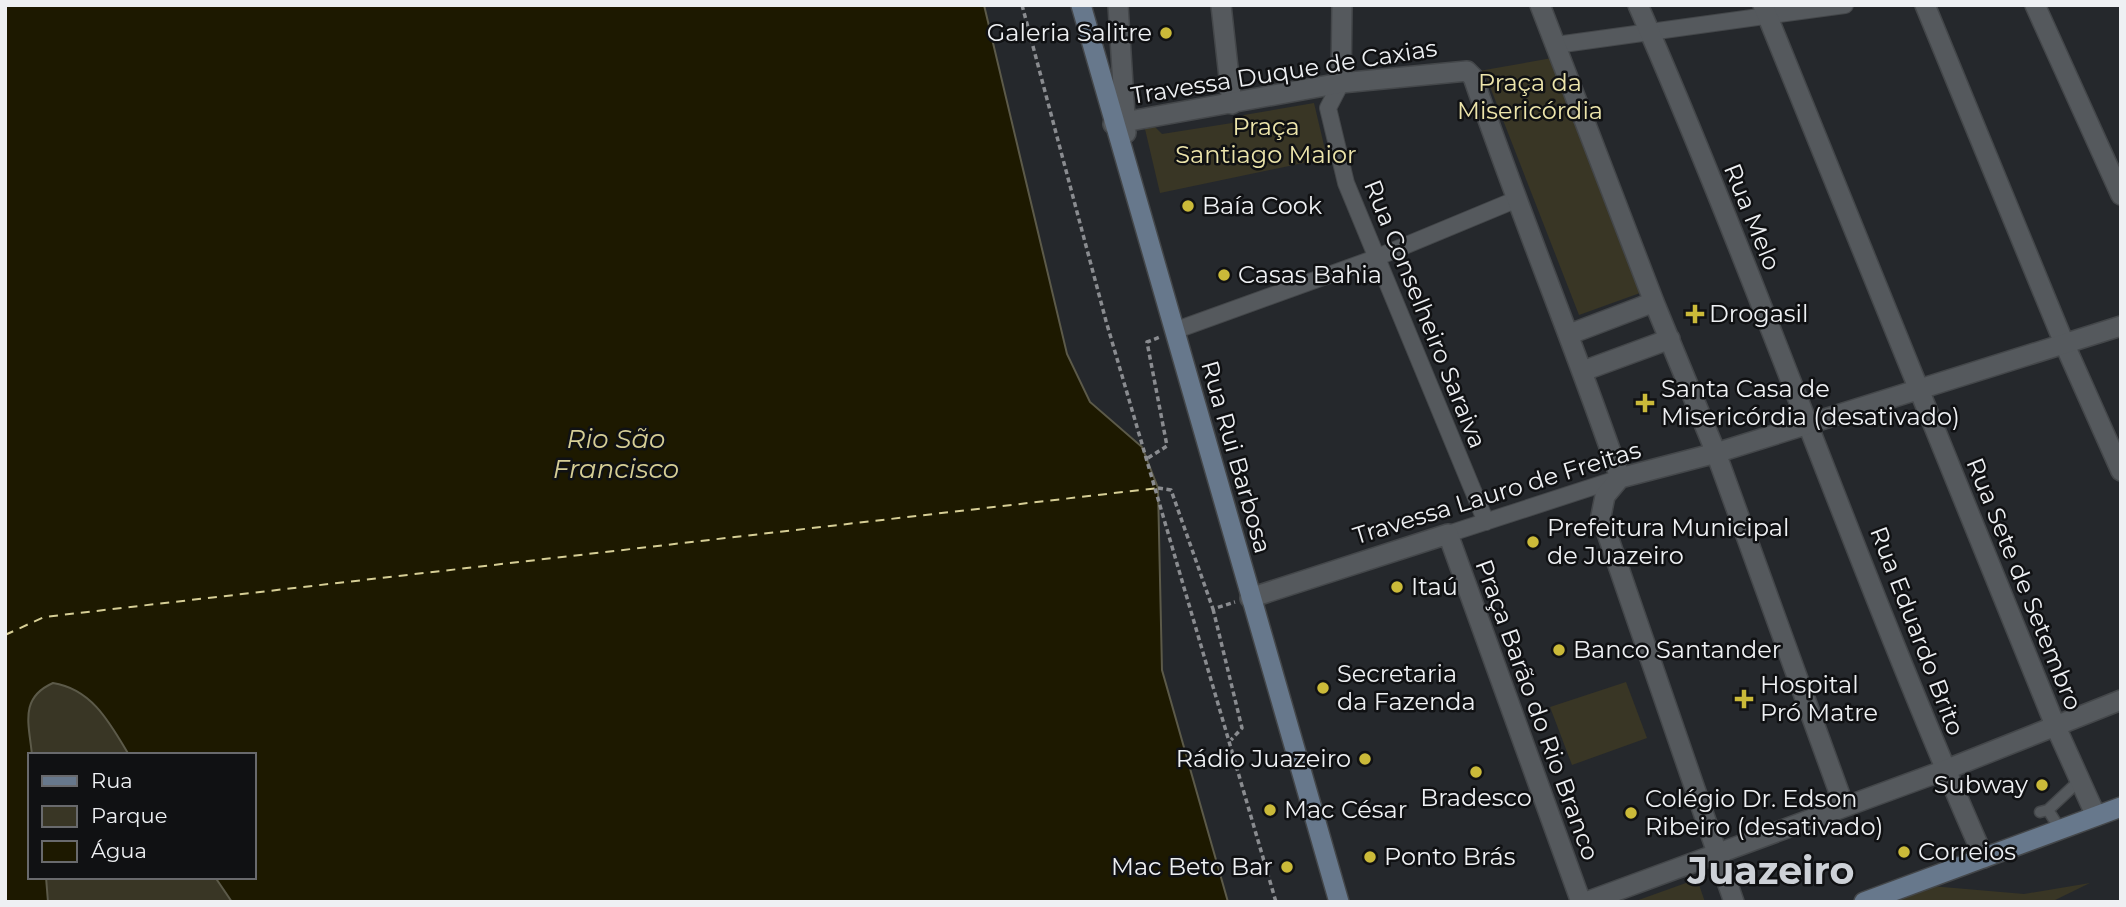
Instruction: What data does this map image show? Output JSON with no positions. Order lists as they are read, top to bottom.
{
  "streets": {
    "main road": ["Rua Rui Barbosa"],
    "street": [
      "Travessa Duque de Caxias",
      "Rua Melo",
      "Rua Conselheiro Saraiva",
      "Travessa Lauro de Freitas",
      "Rua Sete de Setembro",
      "Rua Eduardo Brito",
      "Praça Barão do Rio Branco"
    ]
  },
  "crossings": [
    ["Travessa Duque de Caxias", "Rua Conselheiro Saraiva"],
    ["Travessa Duque de Caxias", "Rua Rui Barbosa"],
    ["Rua Melo", "Travessa Lauro de Freitas"],
    ["Rua Melo", "Rua Eduardo Brito"],
    ["Rua Conselheiro Saraiva", "Travessa Lauro de Freitas"],
    ["Rua Rui Barbosa", "Travessa Lauro de Freitas"],
    ["Travessa Lauro de Freitas", "Rua Sete de Setembro"],
    ["Travessa Lauro de Freitas", "Rua Eduardo Brito"],
    ["Travessa Lauro de Freitas", "Praça Barão do Rio Branco"]
  ],
  "districts": ["Juazeiro"],
  "water": ["Rio São Francisco"],
  "parks": ["Praça da Misericórdia", "Praça Santiago Maior"],
  "places": {
    "other": [
      "Galeria Salitre",
      "Baía Cook",
      "Casas Bahia",
      "Prefeitura Municipal de Juazeiro",
      "Itaú",
      "Banco Santander",
      "Secretaria da Fazenda",
      "Rádio Juazeiro",
      "Bradesco",
      "Subway",
      "Mac César",
      "Colégio Dr. Edson Ribeiro (desativado)",
      "Correios",
      "Ponto Brás",
      "Mac Beto Bar"
    ],
    "health": ["Drogasil", "Santa Casa de Misericórdia (desativado)", "Hospital Pró Matre"]
  },
  "legend": ["Rua", "Parque", "Água"]
}
